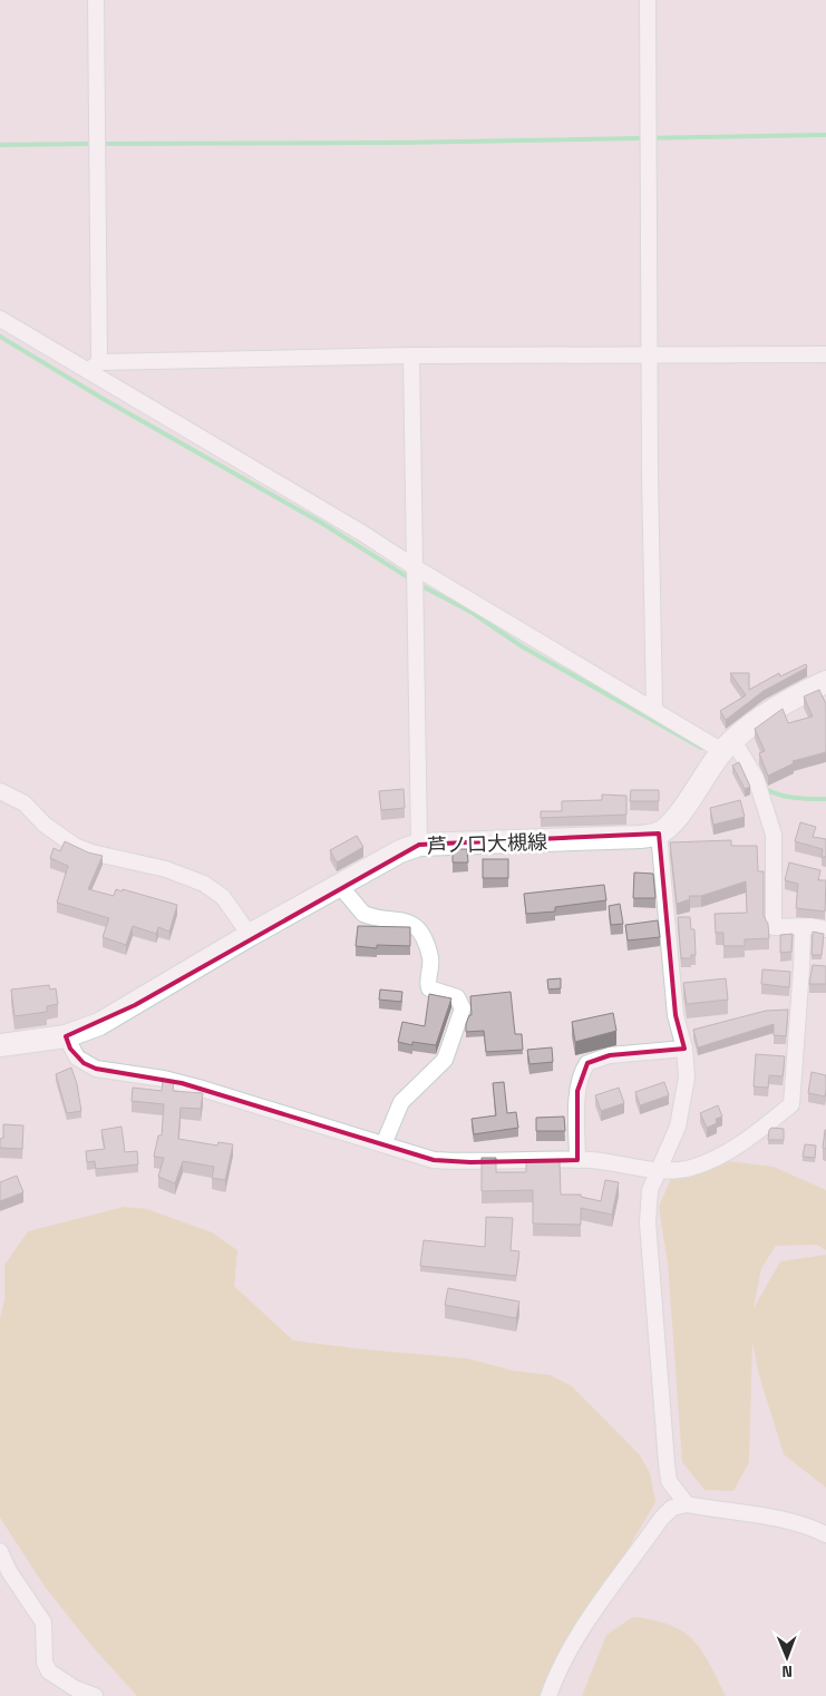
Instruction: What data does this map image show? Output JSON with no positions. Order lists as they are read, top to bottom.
{
  "streets": {
    "main road": ["芦ノ口大槻線"]
  },
  "north": "bottom"
}
